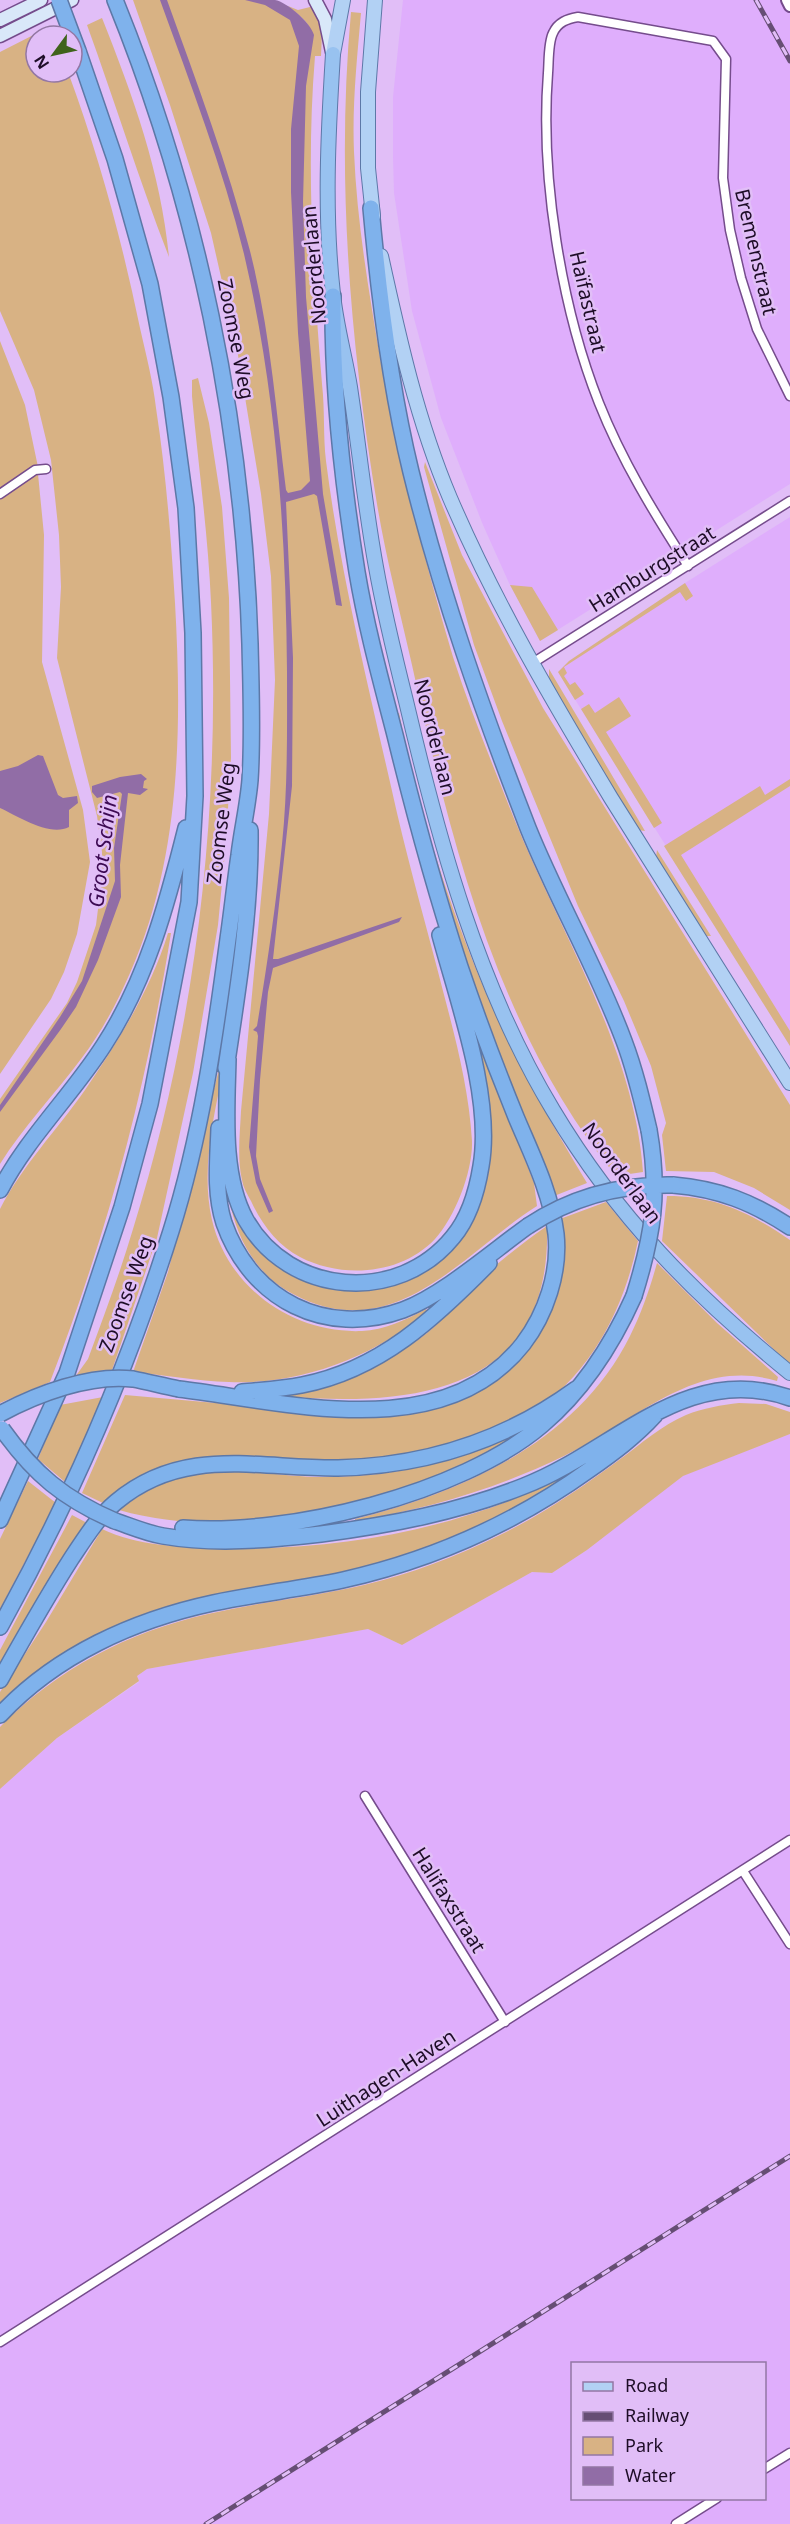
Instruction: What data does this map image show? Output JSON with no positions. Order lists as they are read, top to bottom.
{
  "streets": {
    "highway": ["Noorderlaan", "Zoomse Weg"],
    "street": [
      "Bremenstraat",
      "Haïfastraat",
      "Hamburgstraat",
      "Halifaxstraat",
      "Luithagen-Haven"
    ]
  },
  "crossings": [
    ["Bremenstraat", "Haïfastraat"],
    ["Haïfastraat", "Hamburgstraat"],
    ["Halifaxstraat", "Luithagen-Haven"]
  ],
  "water": ["Groot Schijn"],
  "legend": [
    "Road",
    "Railway",
    "Park",
    "Water"
  ],
  "north": "bottom left"
}
